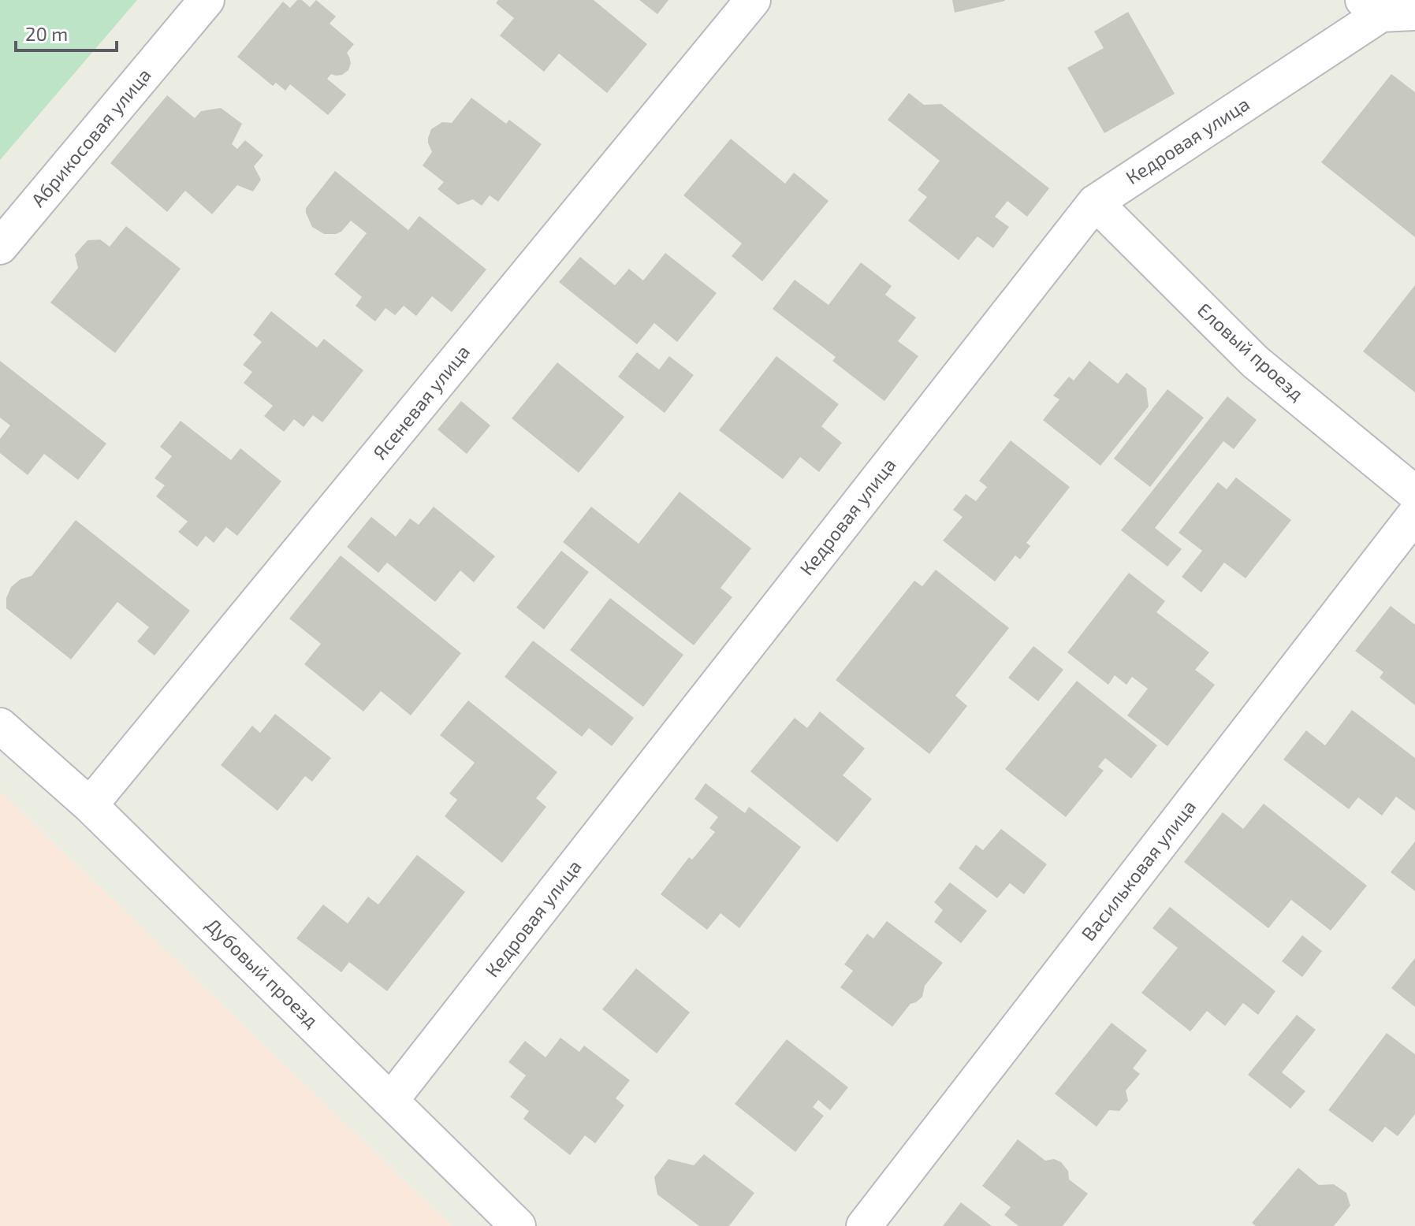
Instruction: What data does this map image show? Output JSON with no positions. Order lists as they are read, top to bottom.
{
  "streets": {
    "street": [
      "Абрикосовая улица",
      "Кедровая улица",
      "Еловый проезд",
      "Ясеневая улица",
      "Васильковая улица",
      "Дубовый проезд"
    ]
  },
  "crossings": [
    ["Кедровая улица", "Еловый проезд"],
    ["Кедровая улица", "Дубовый проезд"],
    ["Ясеневая улица", "Дубовый проезд"]
  ],
  "scale_bar": "20 m"
}
